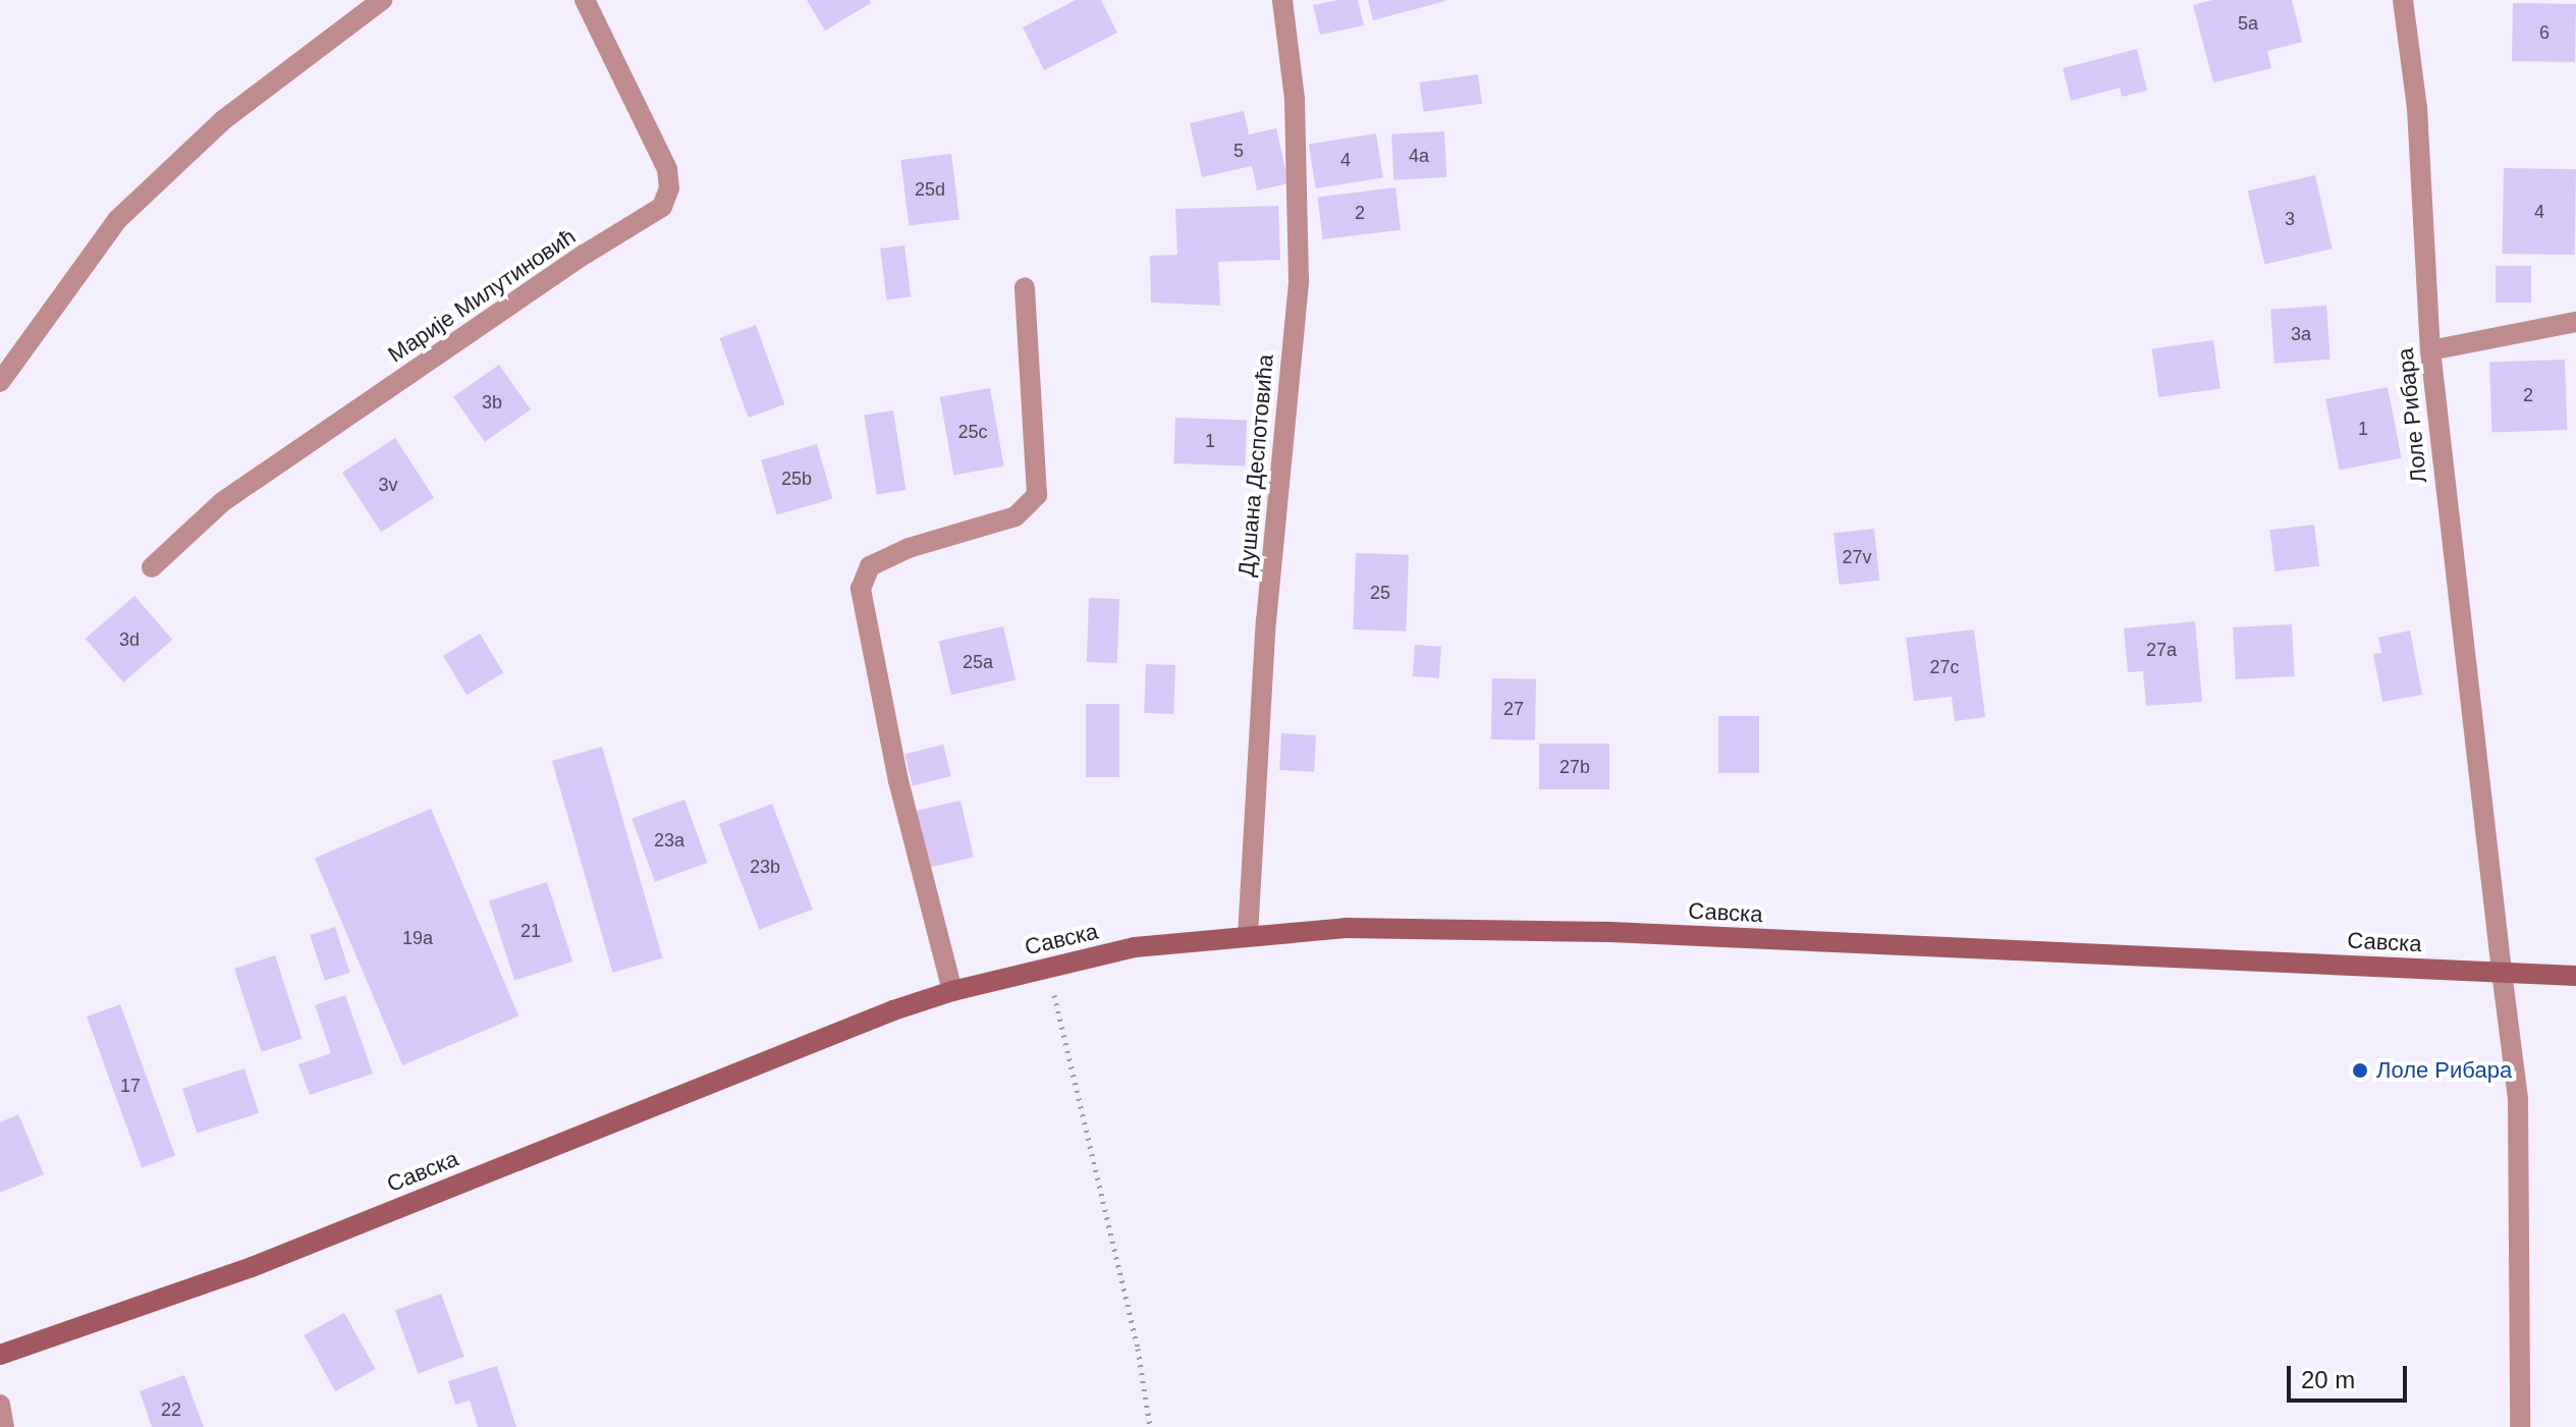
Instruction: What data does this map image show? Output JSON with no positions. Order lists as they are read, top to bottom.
{
  "streets": {
    "street": [
      "Марије Милутиновић",
      "Лоле Рибара",
      "Душана Деспотовића",
      "Савска"
    ]
  },
  "crossings": [
    ["Лоле Рибара", "Савска"],
    ["Душана Деспотовића", "Савска"]
  ],
  "places": ["Лоле Рибара"],
  "house_numbers": [
    "5a",
    "6",
    "5",
    "4a",
    "4",
    "25d",
    "4",
    "2",
    "3",
    "3a",
    "2",
    "3b",
    "1",
    "25c",
    "1",
    "25b",
    "3v",
    "27v",
    "25",
    "3d",
    "27a",
    "25a",
    "27c",
    "27",
    "27b",
    "23a",
    "23b",
    "21",
    "19a",
    "17",
    "22"
  ],
  "scale_bar": "20 m"
}
